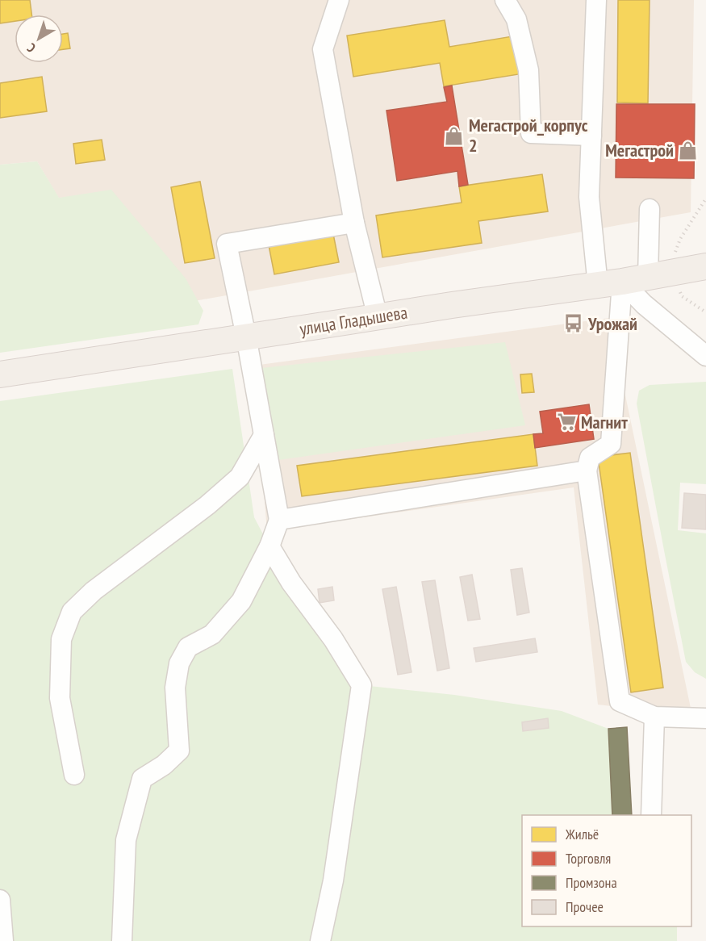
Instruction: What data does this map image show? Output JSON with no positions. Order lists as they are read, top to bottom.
{
  "streets": {
    "main road": ["улица Гладышева"]
  },
  "places": {
    "shop": ["Мегастрой_корпус 2", "Мегастрой"],
    "bus stop": ["Урожай"],
    "supermarket": ["Магнит"]
  },
  "legend": [
    "Жильё",
    "Торговля",
    "Промзона",
    "Прочее"
  ],
  "north": "bottom left"
}
